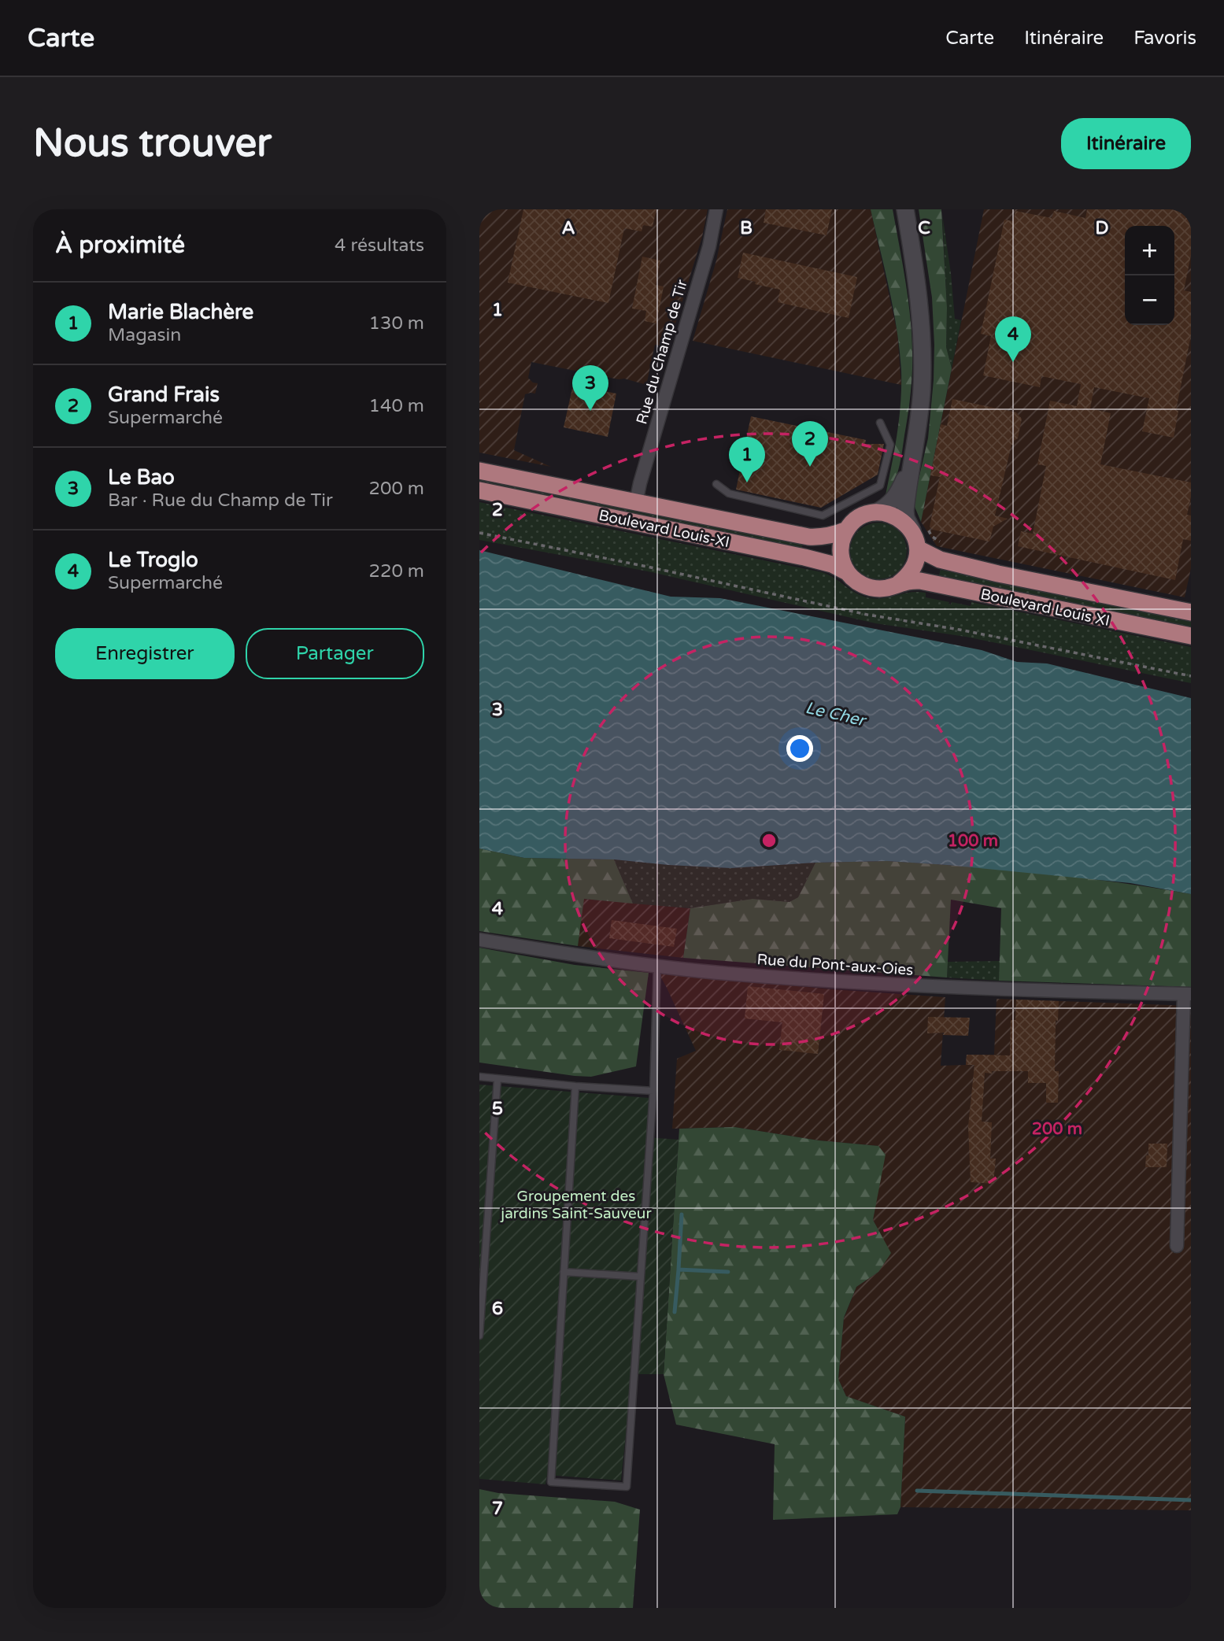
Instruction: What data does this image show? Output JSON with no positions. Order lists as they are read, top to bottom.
{
  "streets": {
    "main road": ["Boulevard Louis-XI", "Boulevard Louis XI"],
    "street": ["Rue du Champ de Tir", "Rue du Pont-aux-Oies"]
  },
  "crossings": [
    ["Rue du Champ de Tir", "Boulevard Louis-XI"],
    ["Boulevard Louis-XI", "Boulevard Louis XI"]
  ],
  "water": ["Le Cher"],
  "parks": ["Groupement des jardins Saint-Sauveur"],
  "page": {
    "header": "Carte",
    "nav": ["Carte", "Itinéraire", "Favoris"],
    "buttons": [
      "Itinéraire",
      ["Enregistrer", "Partager"]
    ],
    "title": "Nous trouver",
    "heading": ["À proximité", "4 résultats"],
    "map_buttons": ["+", "−"],
    "list": [
      {
        "mark": "1",
        "name": "Marie Blachère",
        "note": "Magasin",
        "value": "130 m"
      },
      {
        "mark": "2",
        "name": "Grand Frais",
        "note": "Supermarché",
        "value": "140 m"
      },
      {
        "mark": "3",
        "name": "Le Bao",
        "note": "Bar · Rue du Champ de Tir",
        "value": "200 m"
      },
      {
        "mark": "4",
        "name": "Le Troglo",
        "note": "Supermarché",
        "value": "220 m"
      }
    ],
    "pins": [
      "4",
      "3",
      "2",
      "1"
    ]
  },
  "grid": {
    "columns": [
      "A",
      "B",
      "C",
      "D"
    ],
    "rows": [
      "1",
      "2",
      "3",
      "4",
      "5",
      "6",
      "7"
    ]
  },
  "rings": ["100 m", "200 m"]
}
